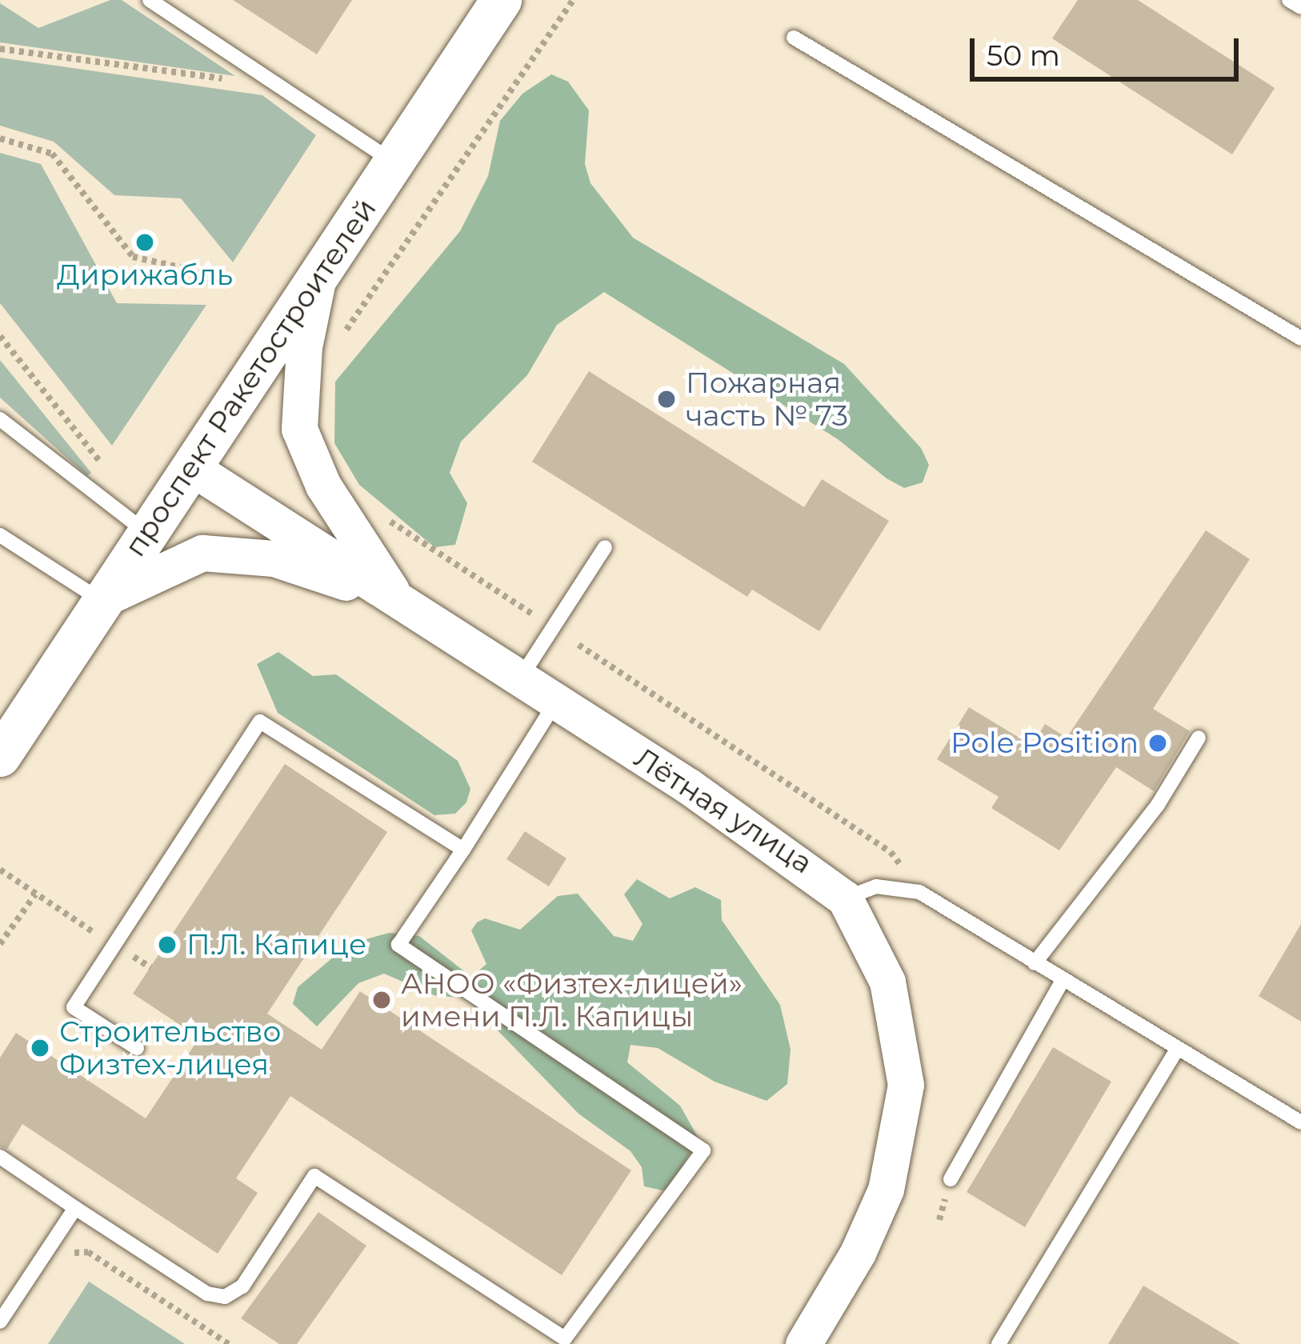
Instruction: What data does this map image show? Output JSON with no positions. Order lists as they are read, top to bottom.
{
  "streets": {
    "main road": ["проспект Ракетостроителей"],
    "street": ["Лётная улица"]
  },
  "crossings": [
    ["проспект Ракетостроителей", "Лётная улица"]
  ],
  "places": [
    "Дирижабль",
    "Пожарная часть № 73",
    "Pole Position",
    "П.Л. Капице",
    "АНОО «Физтех-лицей» имени П.Л. Капицы",
    "Строительство Физтех-лицея"
  ],
  "scale_bar": "50 m"
}
